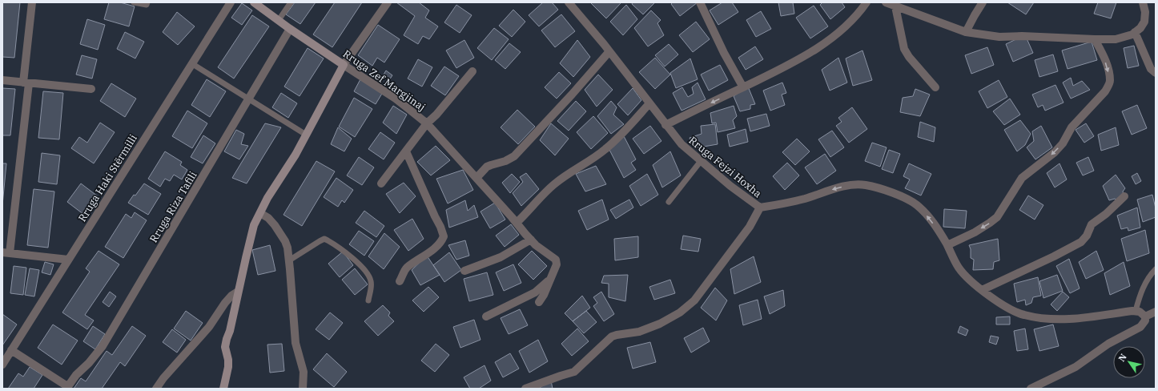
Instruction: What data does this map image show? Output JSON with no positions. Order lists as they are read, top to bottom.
{
  "streets": {
    "street": [
      "Rruga Zef Margjinaj",
      "Rruga Fejzi Hoxha",
      "Rruga Haki Stërmilli",
      "Rruga Riza Tafili"
    ]
  },
  "crossings": [
    ["Rruga Zef Margjinaj", "Rruga Riza Tafili"]
  ],
  "north": "top left"
}
